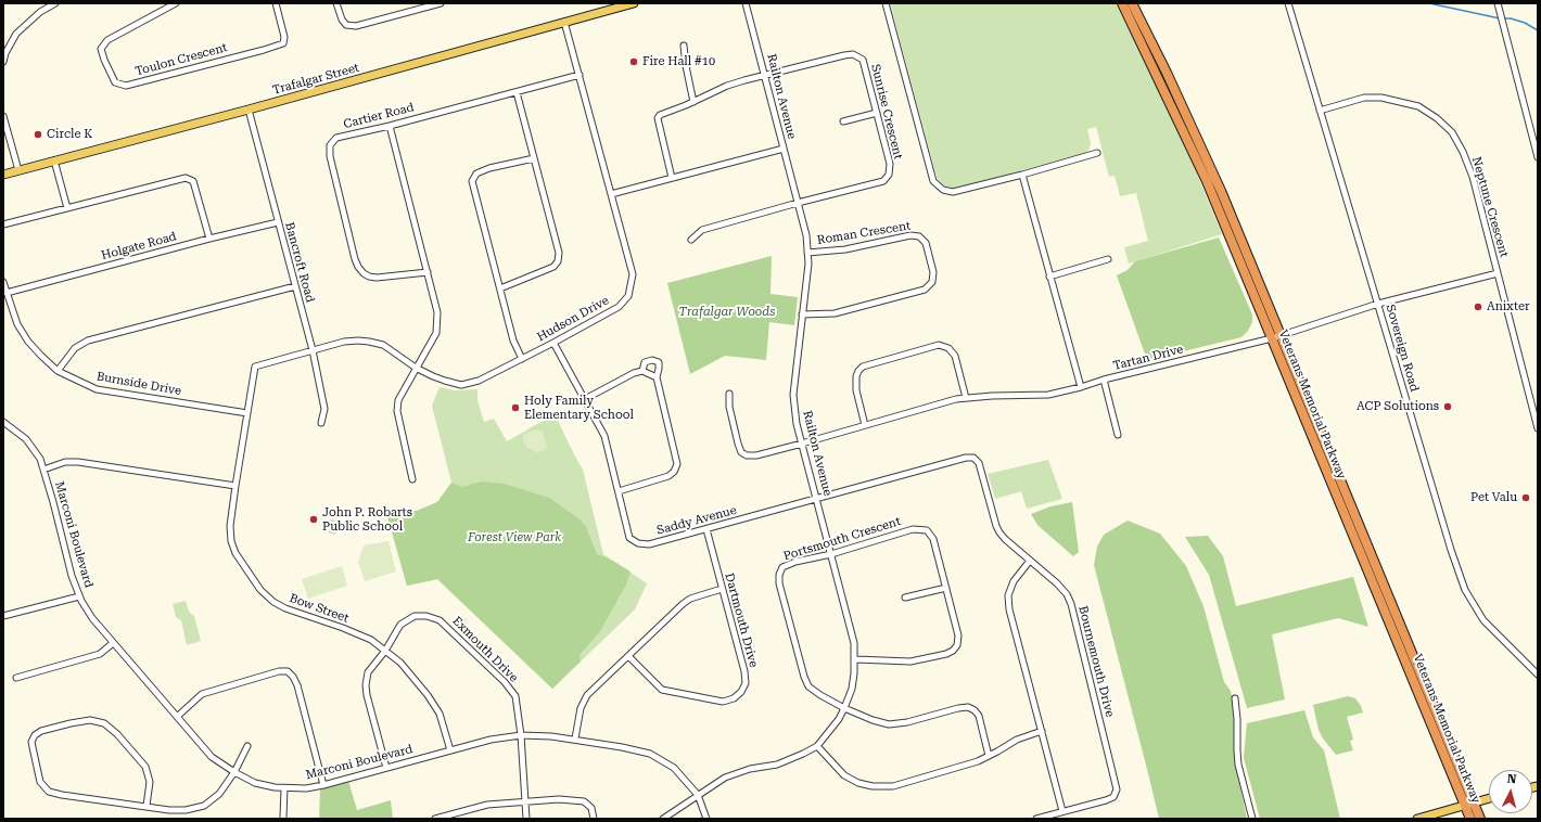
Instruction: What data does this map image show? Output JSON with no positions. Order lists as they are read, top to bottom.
{
  "streets": {
    "highway": ["Veterans Memorial Parkway"],
    "main road": ["Trafalgar Street"],
    "street": [
      "Toulon Crescent",
      "Railton Avenue",
      "Sunrise Crescent",
      "Cartier Road",
      "Neptune Crescent",
      "Roman Crescent",
      "Holgate Road",
      "Bancroft Road",
      "Hudson Drive",
      "Sovereign Road",
      "Tartan Drive",
      "Burnside Drive",
      "Saddy Avenue",
      "Marconi Boulevard",
      "Portsmouth Crescent",
      "Bow Street",
      "Dartmouth Drive",
      "Exmouth Drive",
      "Bournemouth Drive"
    ]
  },
  "crossings": [
    ["Trafalgar Street", "Bancroft Road"],
    ["Trafalgar Street", "Hudson Drive"],
    ["Railton Avenue", "Sunrise Crescent"],
    ["Railton Avenue", "Roman Crescent"],
    ["Railton Avenue", "Tartan Drive"],
    ["Railton Avenue", "Saddy Avenue"],
    ["Railton Avenue", "Marconi Boulevard"],
    ["Railton Avenue", "Portsmouth Crescent"],
    ["Cartier Road", "Hudson Drive"],
    ["Neptune Crescent", "Sovereign Road"],
    ["Neptune Crescent", "Tartan Drive"],
    ["Holgate Road", "Bancroft Road"],
    ["Holgate Road", "Burnside Drive"],
    ["Bancroft Road", "Hudson Drive"],
    ["Bancroft Road", "Bow Street"],
    ["Hudson Drive", "Saddy Avenue"],
    ["Hudson Drive", "Bow Street"],
    ["Sovereign Road", "Tartan Drive"],
    ["Tartan Drive", "Veterans Memorial Parkway"],
    ["Burnside Drive", "Bow Street"],
    ["Saddy Avenue", "Dartmouth Drive"],
    ["Saddy Avenue", "Bournemouth Drive"],
    ["Marconi Boulevard", "Bow Street"],
    ["Marconi Boulevard", "Exmouth Drive"],
    ["Bow Street", "Exmouth Drive"]
  ],
  "parks": ["Trafalgar Woods", "Forest View Park"],
  "places": [
    "Fire Hall #10",
    "Circle K",
    "Anixter",
    "ACP Solutions",
    "Holy Family Elementary School",
    "Pet Valu",
    "John P. Robarts Public School"
  ],
  "north": "top"
}
